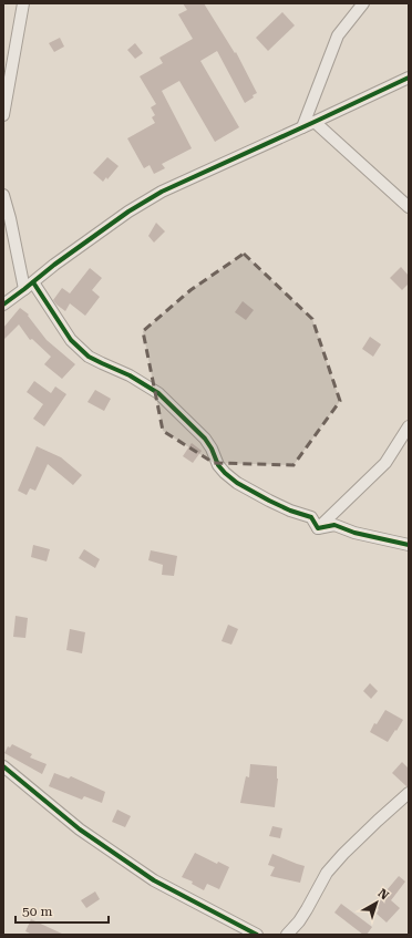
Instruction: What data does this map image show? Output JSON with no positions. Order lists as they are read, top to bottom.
{
  "scale_bar": "50 m",
  "north": "top right"
}
